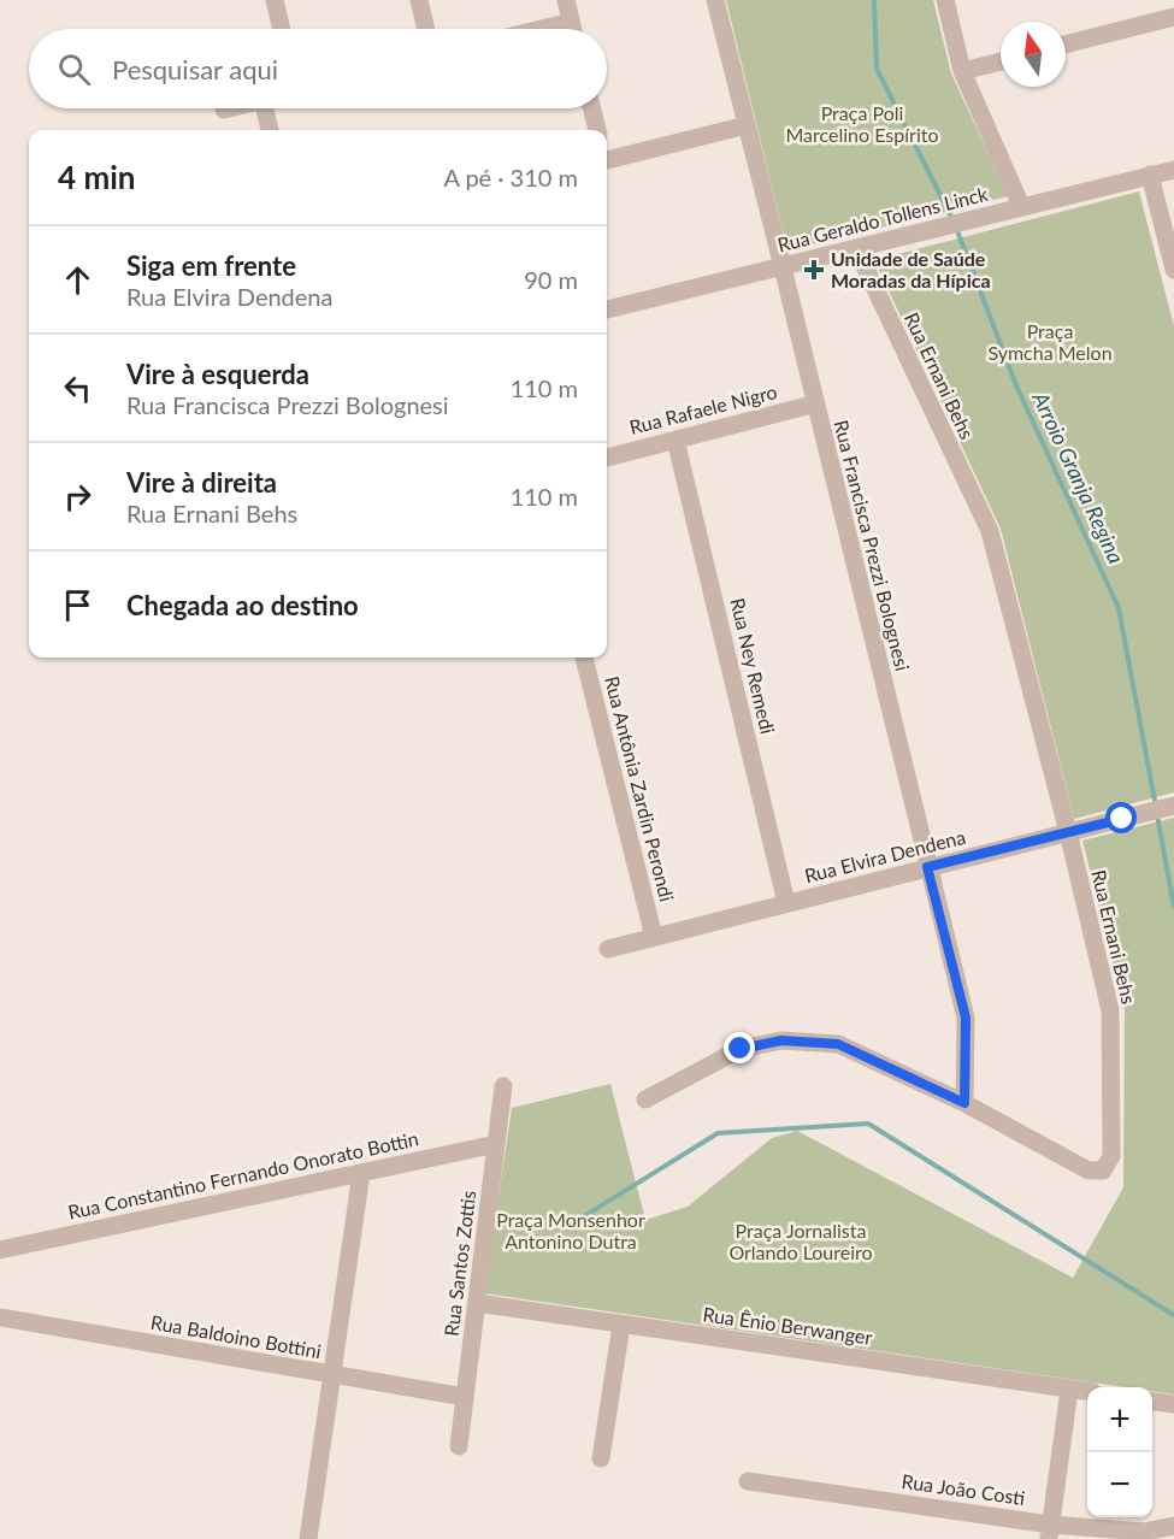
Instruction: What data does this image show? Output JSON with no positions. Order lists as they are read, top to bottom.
{
  "streets": {
    "street": [
      "Rua Geraldo Tollens Linck",
      "Rua Ernani Behs",
      "Rua Rafaele Nigro",
      "Rua Francisca Prezzi Bolognesi",
      "Rua Ney Remedi",
      "Rua Antônia Zardin Perondi",
      "Rua Elvira Dendena",
      "Rua Constantino Fernando Onorato Bottin",
      "Rua Santos Zottis",
      "Rua Ênio Berwanger",
      "Rua Baldoino Bottini",
      "Rua João Costi"
    ]
  },
  "crossings": [
    ["Rua Geraldo Tollens Linck", "Rua Ernani Behs"],
    ["Rua Geraldo Tollens Linck", "Rua Francisca Prezzi Bolognesi"],
    ["Rua Ernani Behs", "Rua Francisca Prezzi Bolognesi"],
    ["Rua Ernani Behs", "Rua Elvira Dendena"],
    ["Rua Rafaele Nigro", "Rua Francisca Prezzi Bolognesi"],
    ["Rua Rafaele Nigro", "Rua Ney Remedi"],
    ["Rua Francisca Prezzi Bolognesi", "Rua Elvira Dendena"],
    ["Rua Ney Remedi", "Rua Elvira Dendena"],
    ["Rua Antônia Zardin Perondi", "Rua Elvira Dendena"],
    ["Rua Constantino Fernando Onorato Bottin", "Rua Santos Zottis"],
    ["Rua Santos Zottis", "Rua Ênio Berwanger"],
    ["Rua Santos Zottis", "Rua Baldoino Bottini"]
  ],
  "water": ["Arroio Granja Regina"],
  "parks": [
    "Praça Poli Marcelino Espírito",
    "Praça Symcha Melon",
    "Praça Monsenhor Antonino Dutra",
    "Praça Jornalista Orlando Loureiro"
  ],
  "places": {
    "health": ["Unidade de Saúde Moradas da Hípica"]
  },
  "north": "top",
  "page": {
    "search": "Pesquisar aqui",
    "heading": ["4 min", "A pé · 310 m"],
    "list": [
      ["Siga em frente", "Rua Elvira Dendena", "90 m"],
      ["Vire à esquerda", "Rua Francisca Prezzi Bolognesi", "110 m"],
      ["Vire à direita", "Rua Ernani Behs", "110 m"],
      "Chegada ao destino"
    ],
    "map_buttons": ["+", "−"]
  }
}
